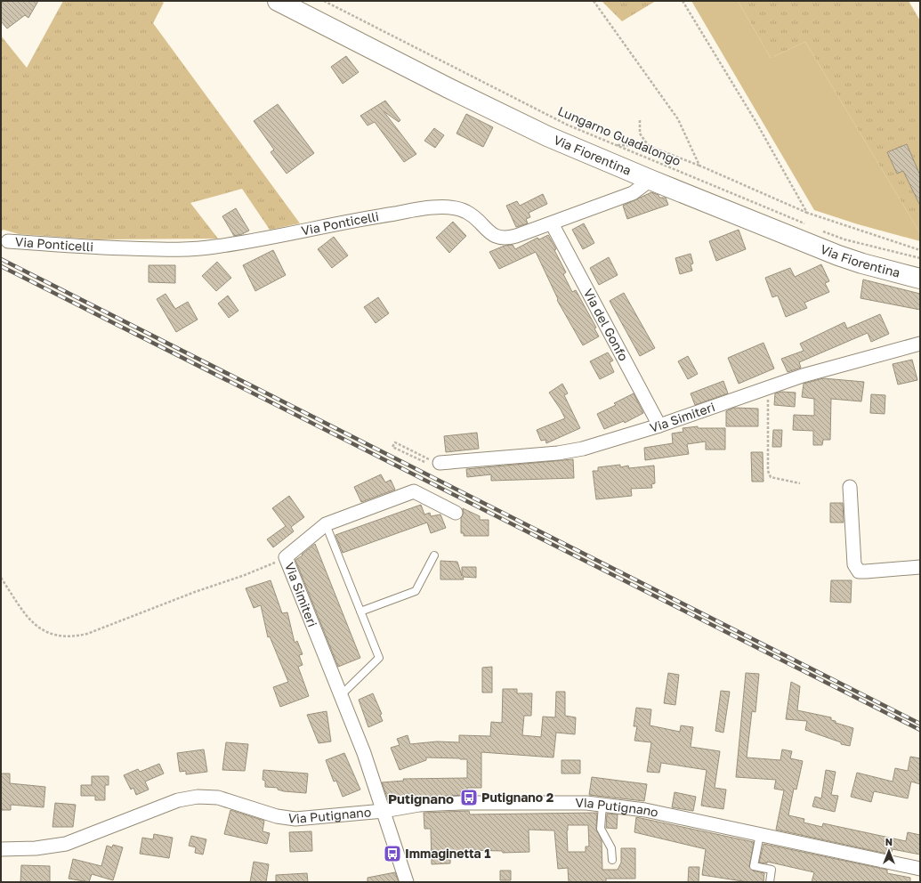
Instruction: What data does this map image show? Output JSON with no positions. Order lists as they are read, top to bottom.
{
  "streets": {
    "main road": ["Via Fiorentina"],
    "street": [
      "Via Ponticelli",
      "Via del Gonfo",
      "Via Simiteri",
      "Via Putignano"
    ],
    "path": ["Lungarno Guadalongo"]
  },
  "crossings": [
    ["Via Fiorentina", "Via Ponticelli"],
    ["Via Ponticelli", "Via del Gonfo"],
    ["Via del Gonfo", "Via Simiteri"],
    ["Via Simiteri", "Via Putignano"]
  ],
  "districts": ["Putignano"],
  "places": {
    "bus stop": ["Putignano 2", "Immaginetta 1"]
  },
  "north": "top"
}
